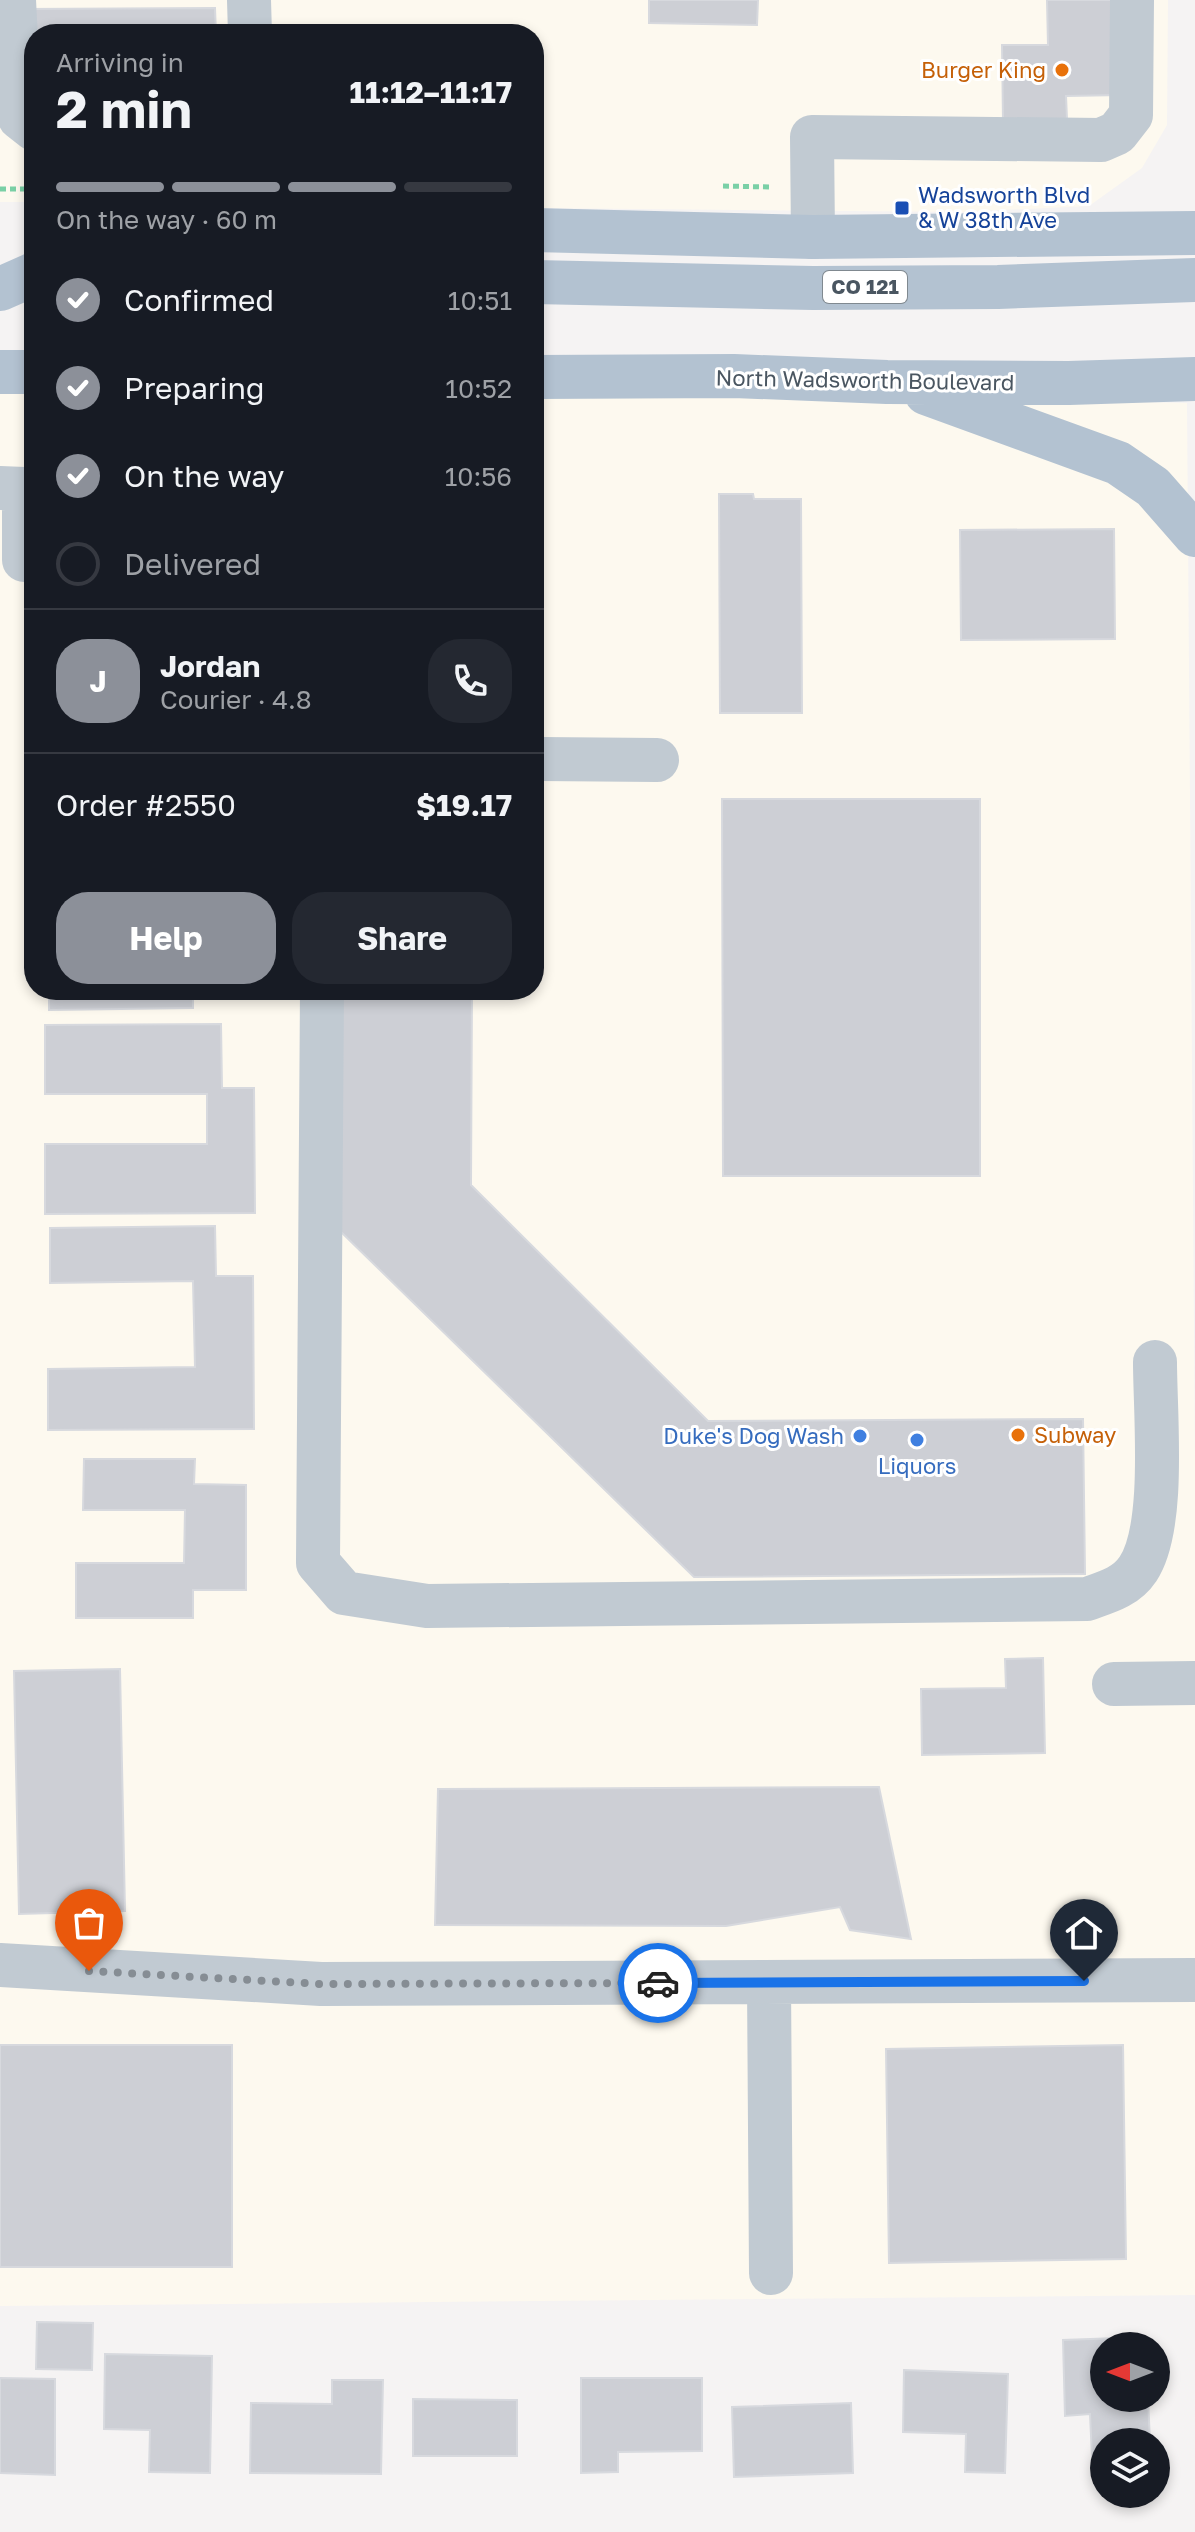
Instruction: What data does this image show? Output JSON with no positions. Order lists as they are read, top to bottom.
{
  "streets": {
    "main road": ["CO 121", "North Wadsworth Boulevard"]
  },
  "places": {
    "other": [
      "Burger King",
      "Subway",
      "Duke's Dog Wash",
      "Liquors"
    ],
    "transit": ["Wadsworth Blvd & W 38th Ave"]
  },
  "north": "left",
  "page": {
    "heading": ["2 min", "Arriving in", "11:12–11:17"],
    "panel": [
      "Jordan",
      "Courier · 4.8",
      "Order #2550",
      "$19.17"
    ],
    "bar": "On the way · 60 m",
    "list": [
      ["Confirmed", "10:51"],
      ["Preparing", "10:52"],
      ["On the way", "10:56"],
      "Delivered"
    ],
    "round": "J",
    "buttons": ["Help", "Share"]
  }
}
